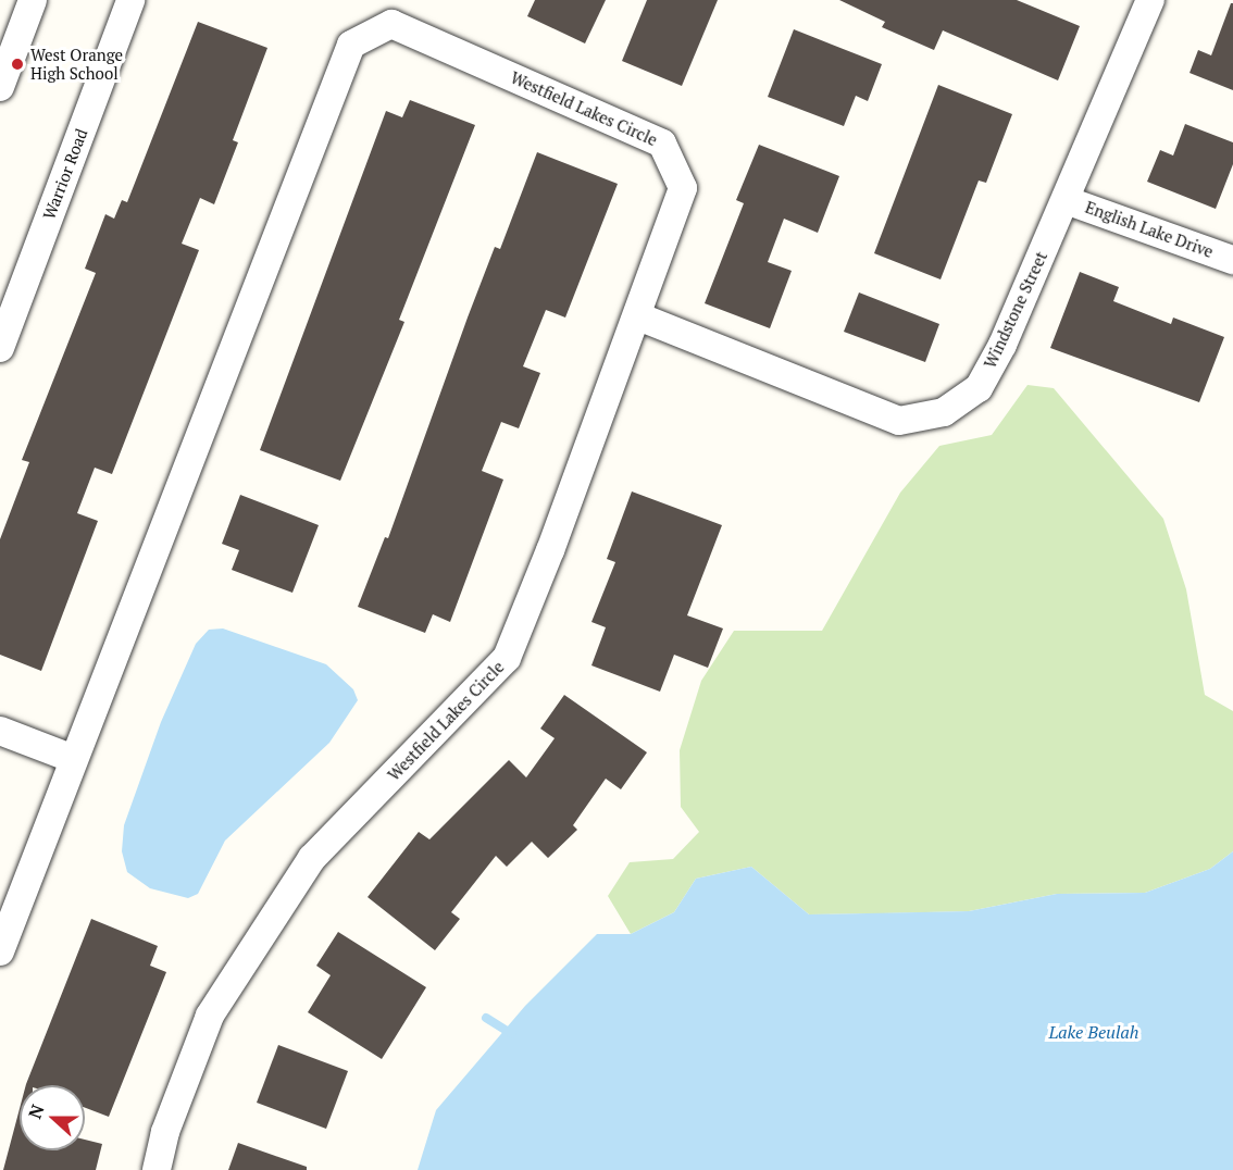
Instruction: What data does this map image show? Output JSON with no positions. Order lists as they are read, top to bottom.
{
  "streets": {
    "street": [
      "Westfield Lakes Circle",
      "Warrior Road",
      "English Lake Drive",
      "Windstone Street"
    ]
  },
  "crossings": [
    ["Westfield Lakes Circle", "Windstone Street"],
    ["English Lake Drive", "Windstone Street"]
  ],
  "water": ["Lake Beulah"],
  "places": ["West Orange High School"],
  "north": "left"
}
